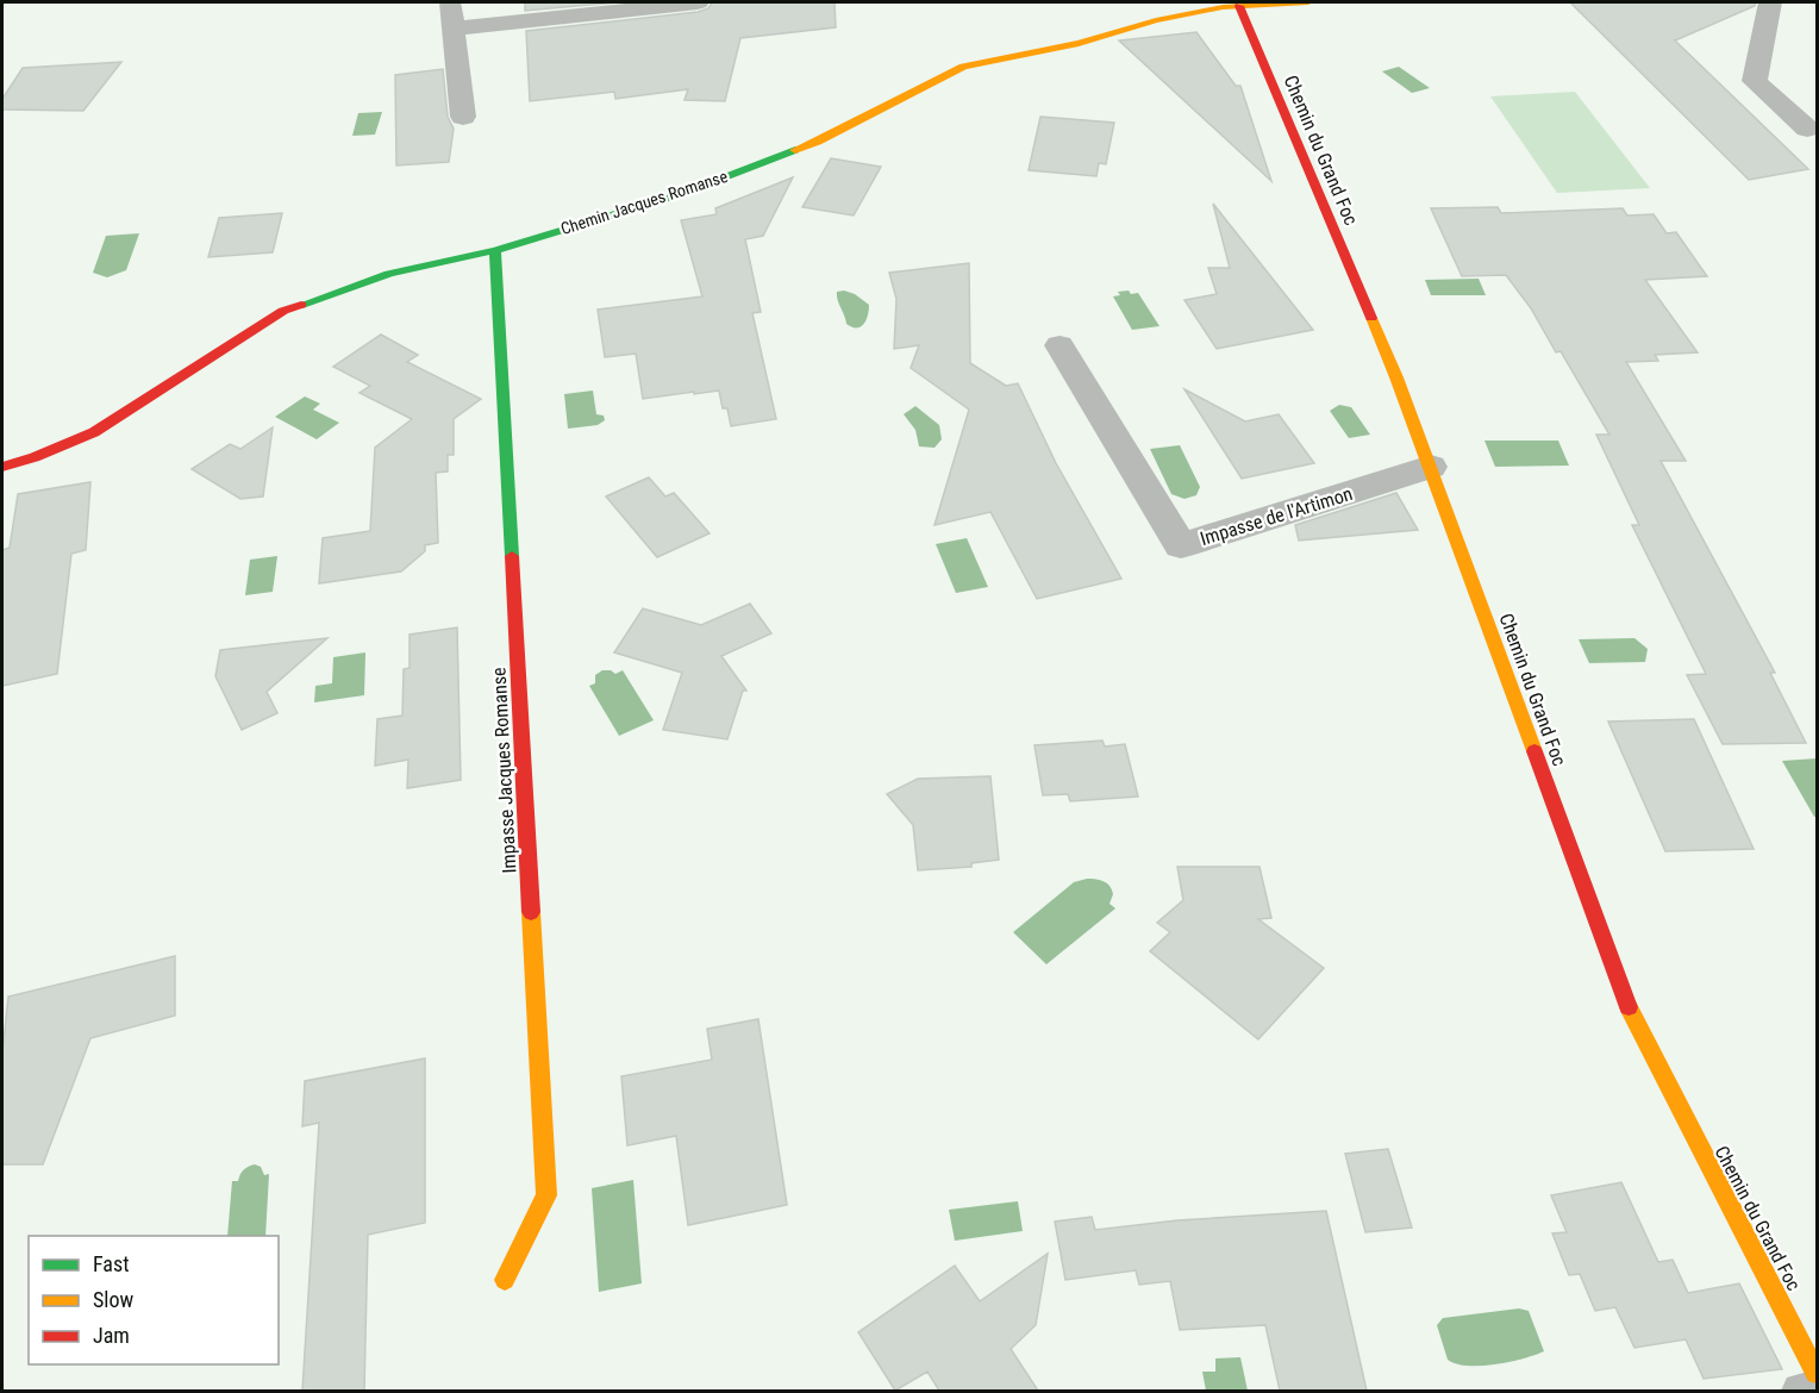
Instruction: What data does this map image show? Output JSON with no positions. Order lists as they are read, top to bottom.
{
  "streets": {
    "street": [
      "Chemin du Grand Foc",
      "Chemin Jacques Romanse",
      "Impasse de l'Artimon",
      "Impasse Jacques Romanse"
    ]
  },
  "crossings": [
    ["Chemin du Grand Foc", "Chemin Jacques Romanse"],
    ["Chemin du Grand Foc", "Impasse de l'Artimon"],
    ["Chemin Jacques Romanse", "Impasse Jacques Romanse"]
  ],
  "legend": ["Fast", "Slow", "Jam"]
}
